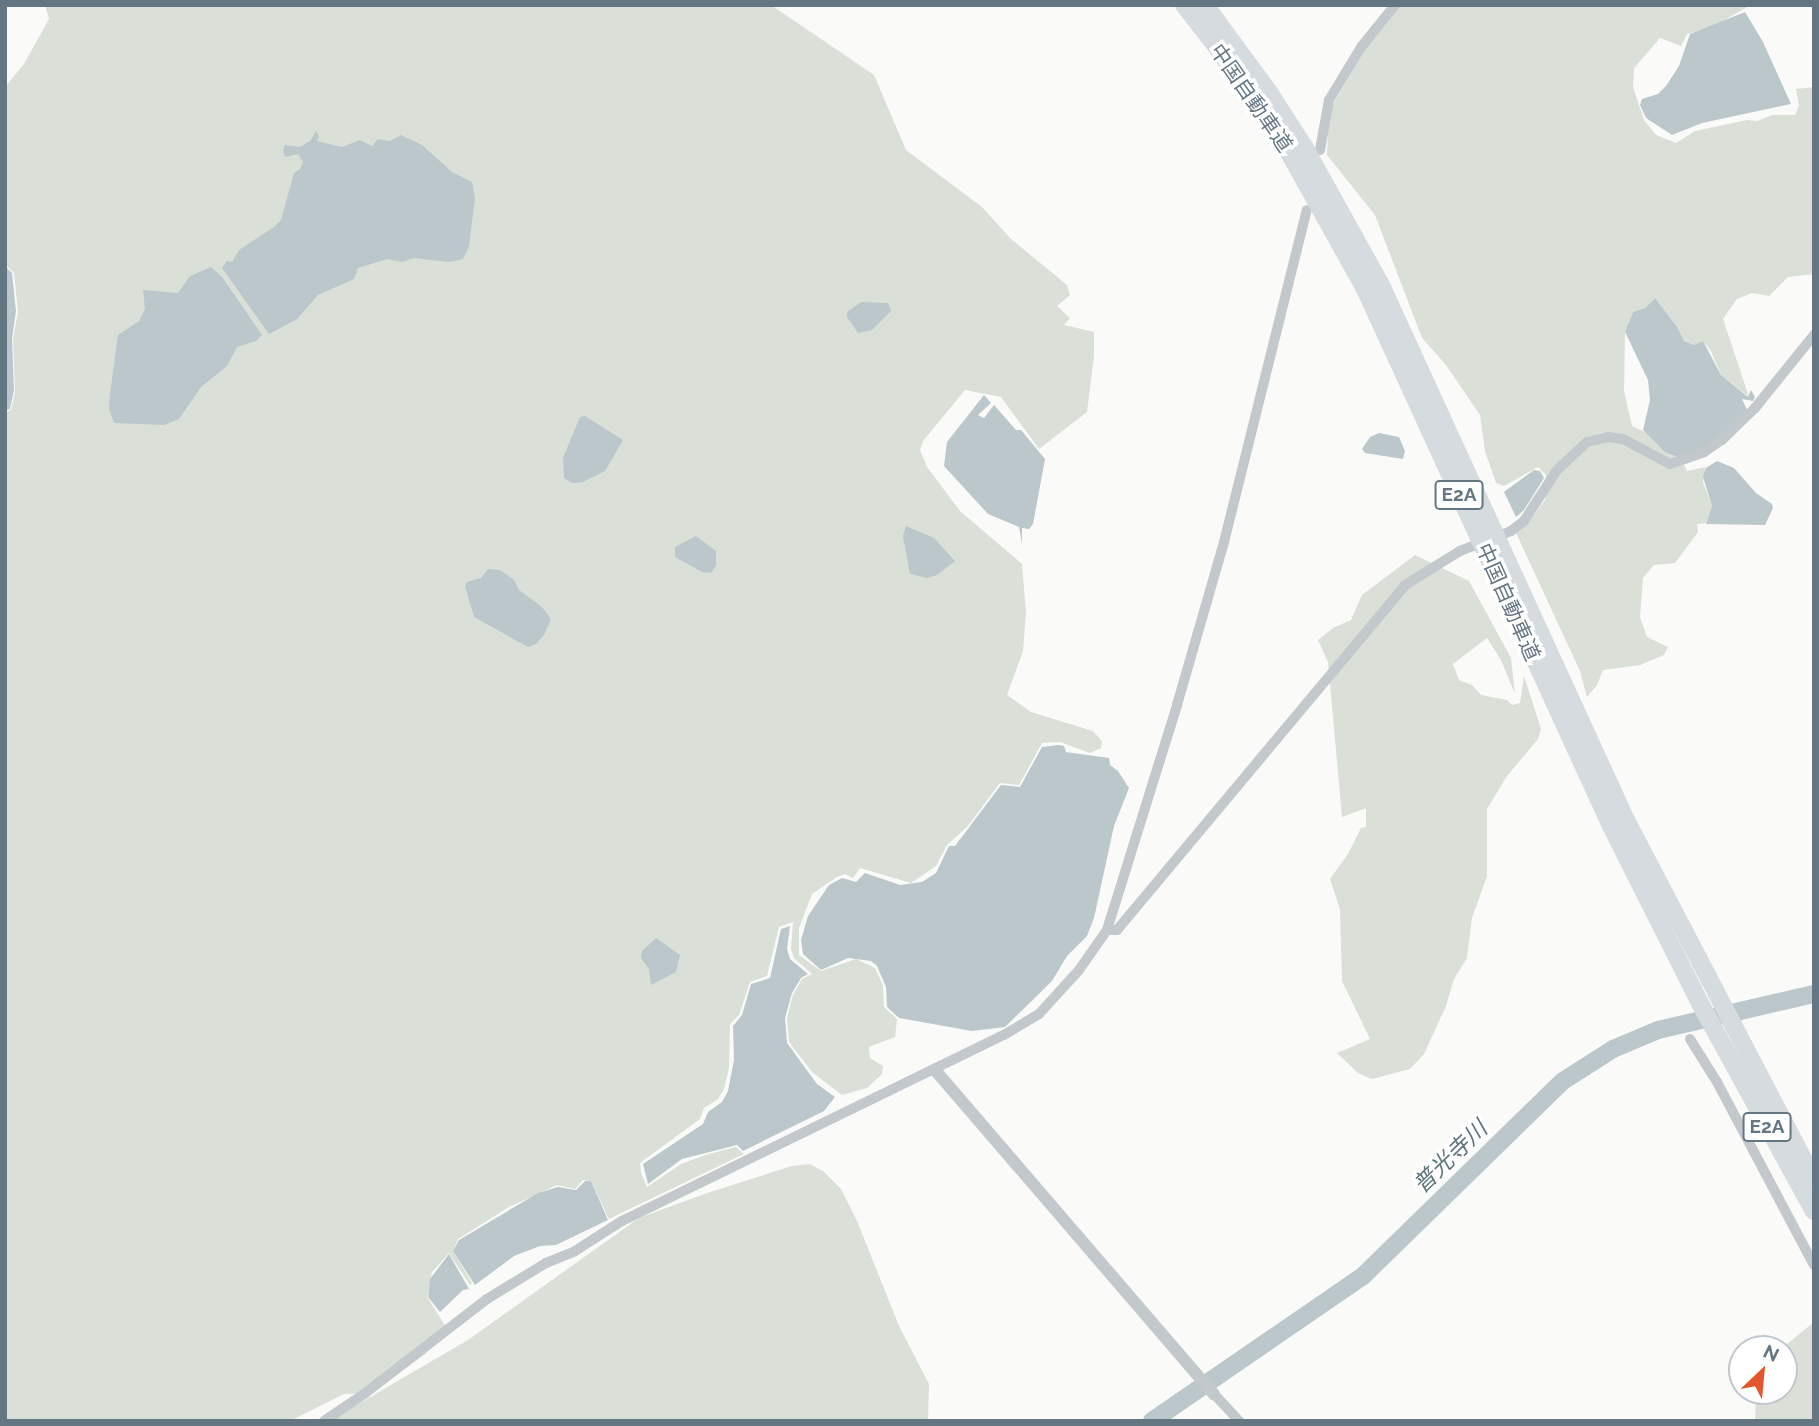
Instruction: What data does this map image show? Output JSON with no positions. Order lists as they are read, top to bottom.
{
  "streets": {
    "highway": ["中国自動車道", "E2A"]
  },
  "water": ["普光寺川"],
  "north": "top right"
}
